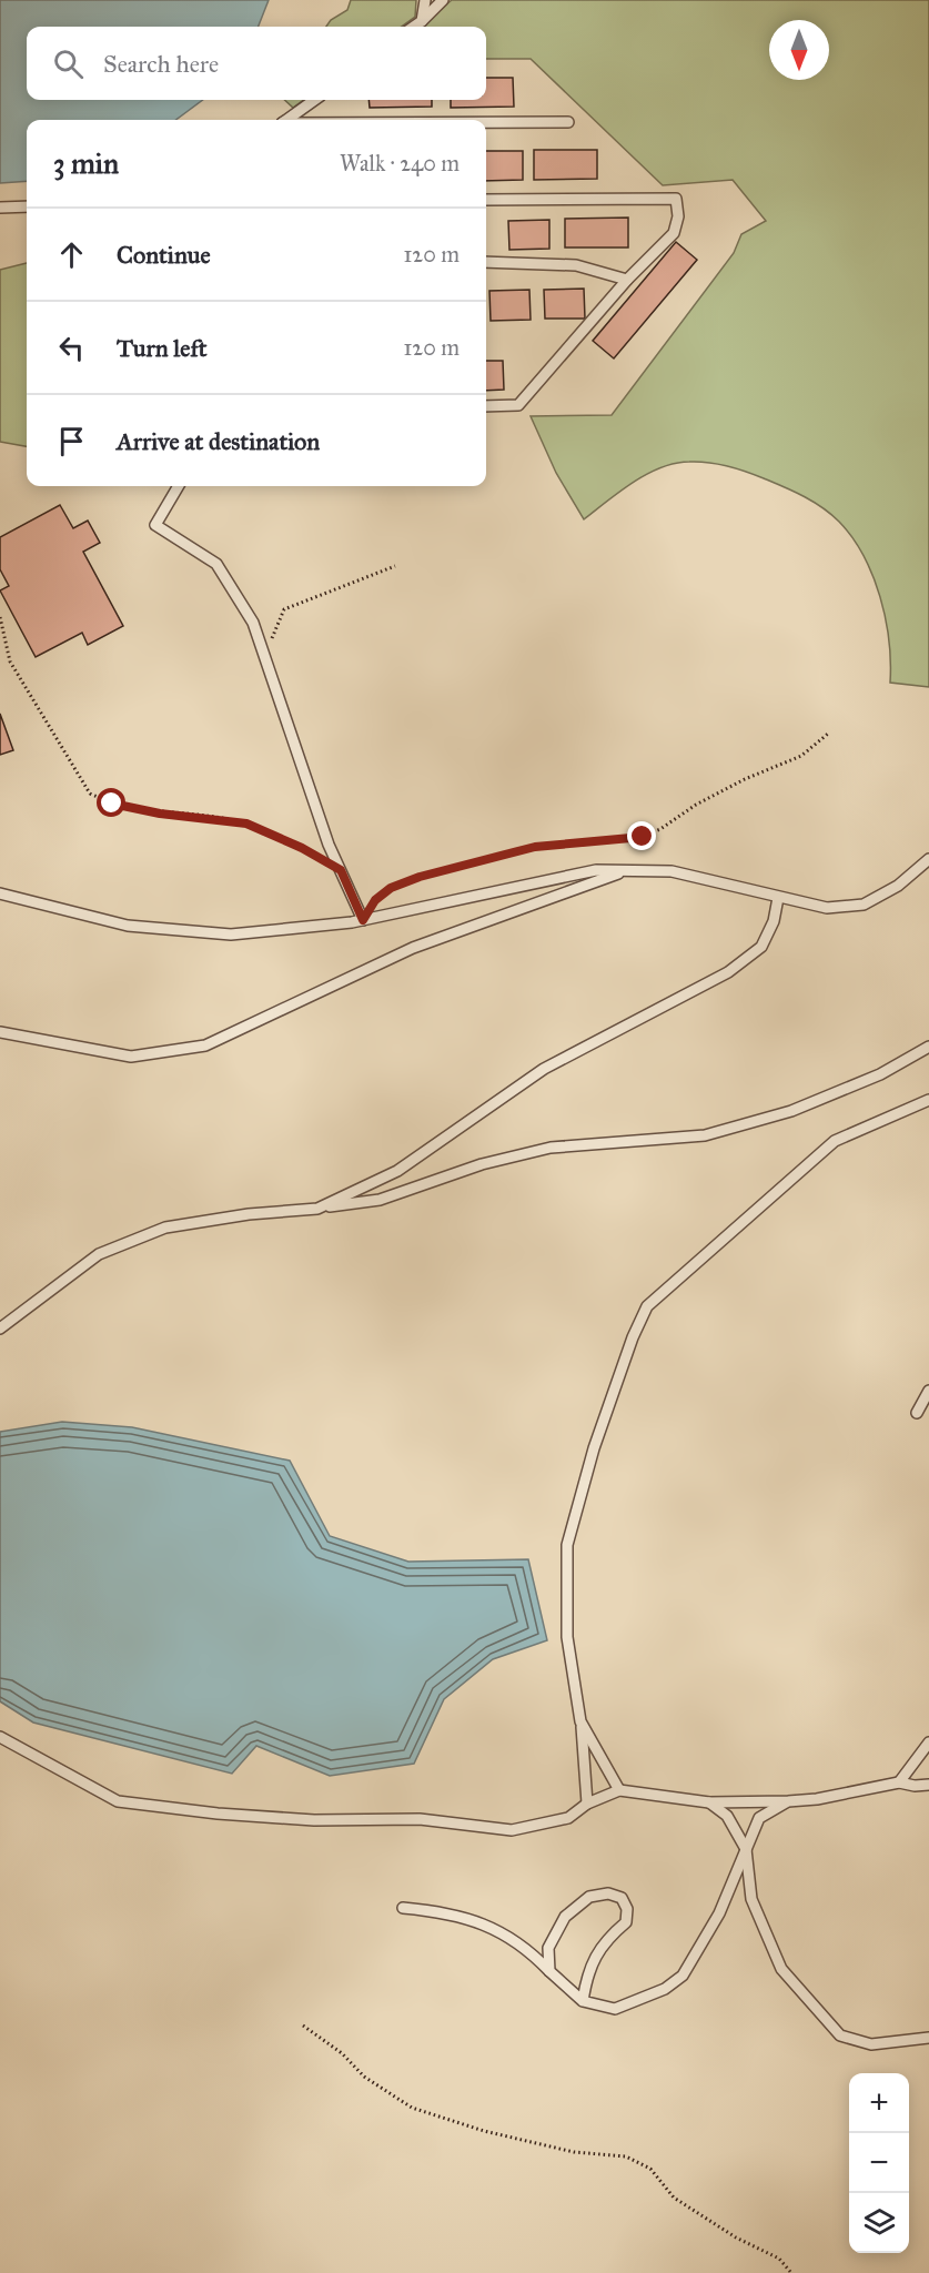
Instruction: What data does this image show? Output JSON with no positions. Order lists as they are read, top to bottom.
{
  "north": "bottom",
  "page": {
    "search": "Search here",
    "heading": ["3 min", "Walk · 240 m"],
    "list": [
      ["Continue", "120 m"],
      ["Turn left", "120 m"],
      "Arrive at destination"
    ],
    "map_buttons": ["+", "−"]
  }
}
